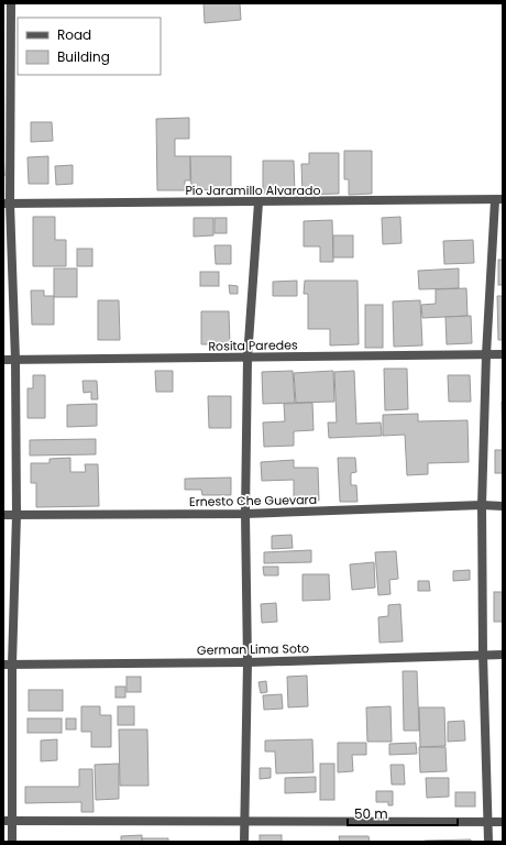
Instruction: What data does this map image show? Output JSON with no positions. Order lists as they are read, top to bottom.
{
  "streets": {
    "street": [
      "Pío Jaramillo Alvarado",
      "Rosita Paredes",
      "Ernesto Che Guevara",
      "German Lima Soto"
    ]
  },
  "legend": ["Road", "Building"],
  "scale_bar": "50 m"
}
